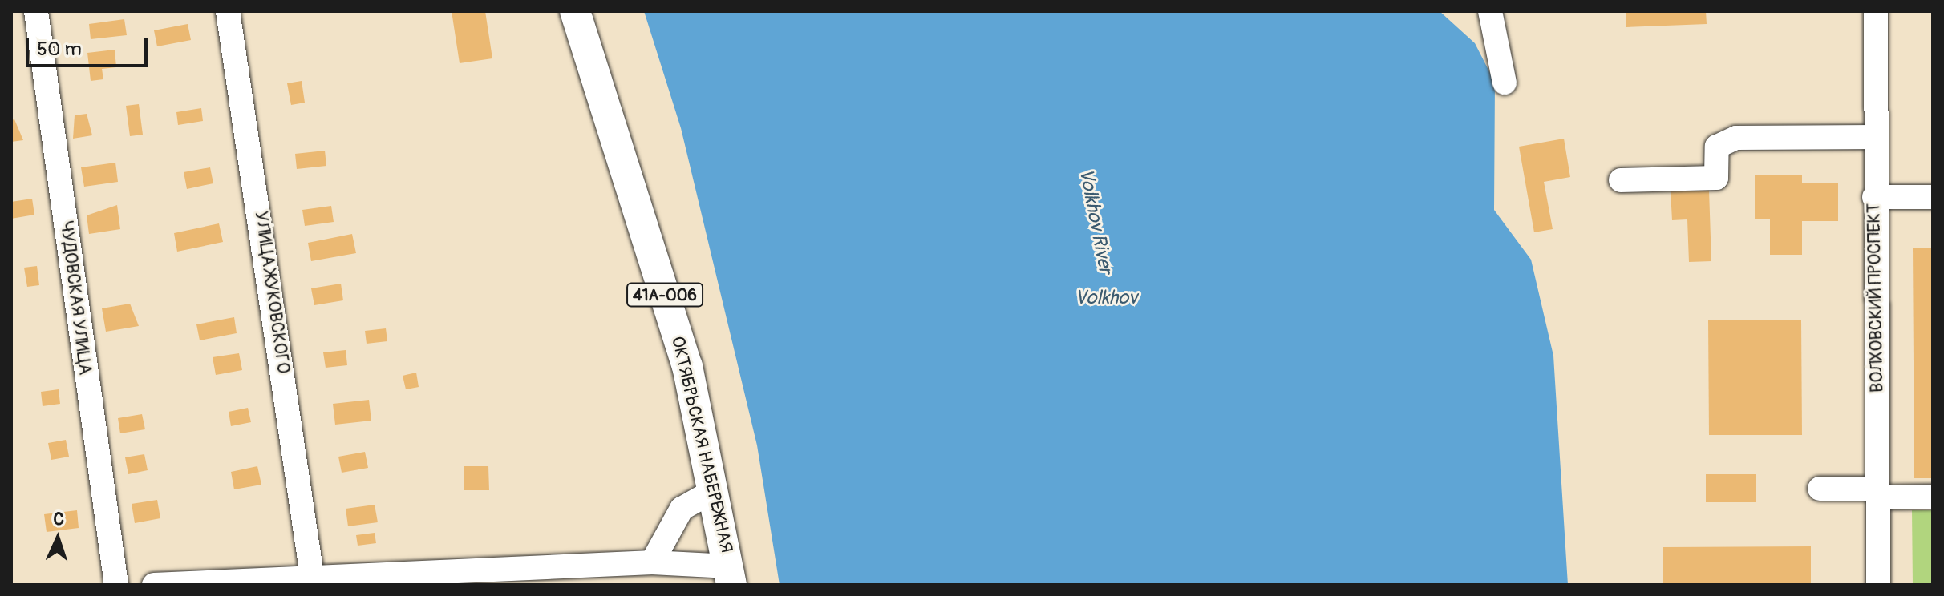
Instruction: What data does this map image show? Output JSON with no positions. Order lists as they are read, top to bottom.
{
  "streets": {
    "main road": ["41А-006", "ОКТЯБРЬСКАЯ НАБЕРЕЖНАЯ"],
    "street": ["УЛИЦА ЖУКОВСКОГО", "ЧУДОВСКАЯ УЛИЦА", "ВОЛХОВСКИЙ ПРОСПЕКТ"]
  },
  "water": ["Volkhov River", "Volkhov"],
  "scale_bar": "50 m",
  "north": "top"
}
